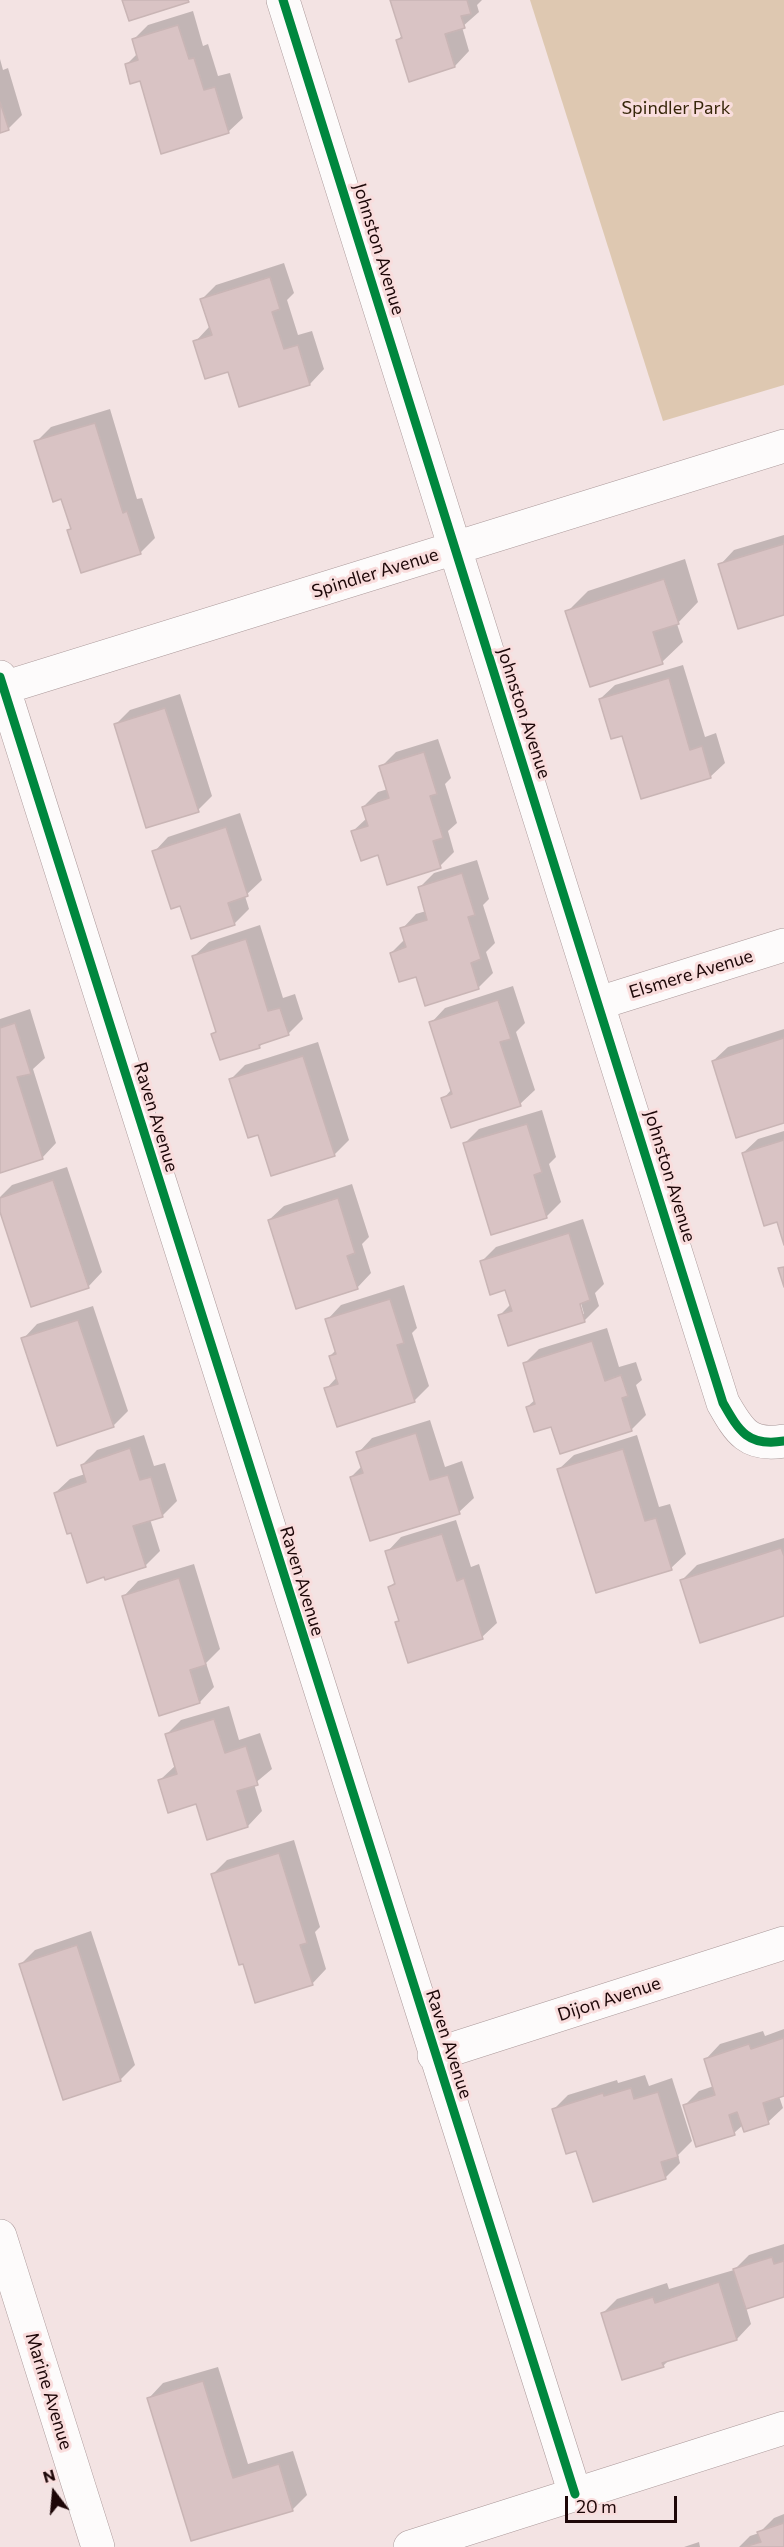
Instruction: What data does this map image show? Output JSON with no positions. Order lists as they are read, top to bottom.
{
  "streets": {
    "street": [
      "Johnston Avenue",
      "Spindler Avenue",
      "Elsmere Avenue",
      "Raven Avenue",
      "Dijon Avenue",
      "Marine Avenue"
    ]
  },
  "crossings": [
    ["Johnston Avenue", "Spindler Avenue"],
    ["Johnston Avenue", "Elsmere Avenue"],
    ["Spindler Avenue", "Raven Avenue"],
    ["Raven Avenue", "Dijon Avenue"]
  ],
  "parks": ["Spindler Park"],
  "scale_bar": "20 m",
  "north": "top"
}
